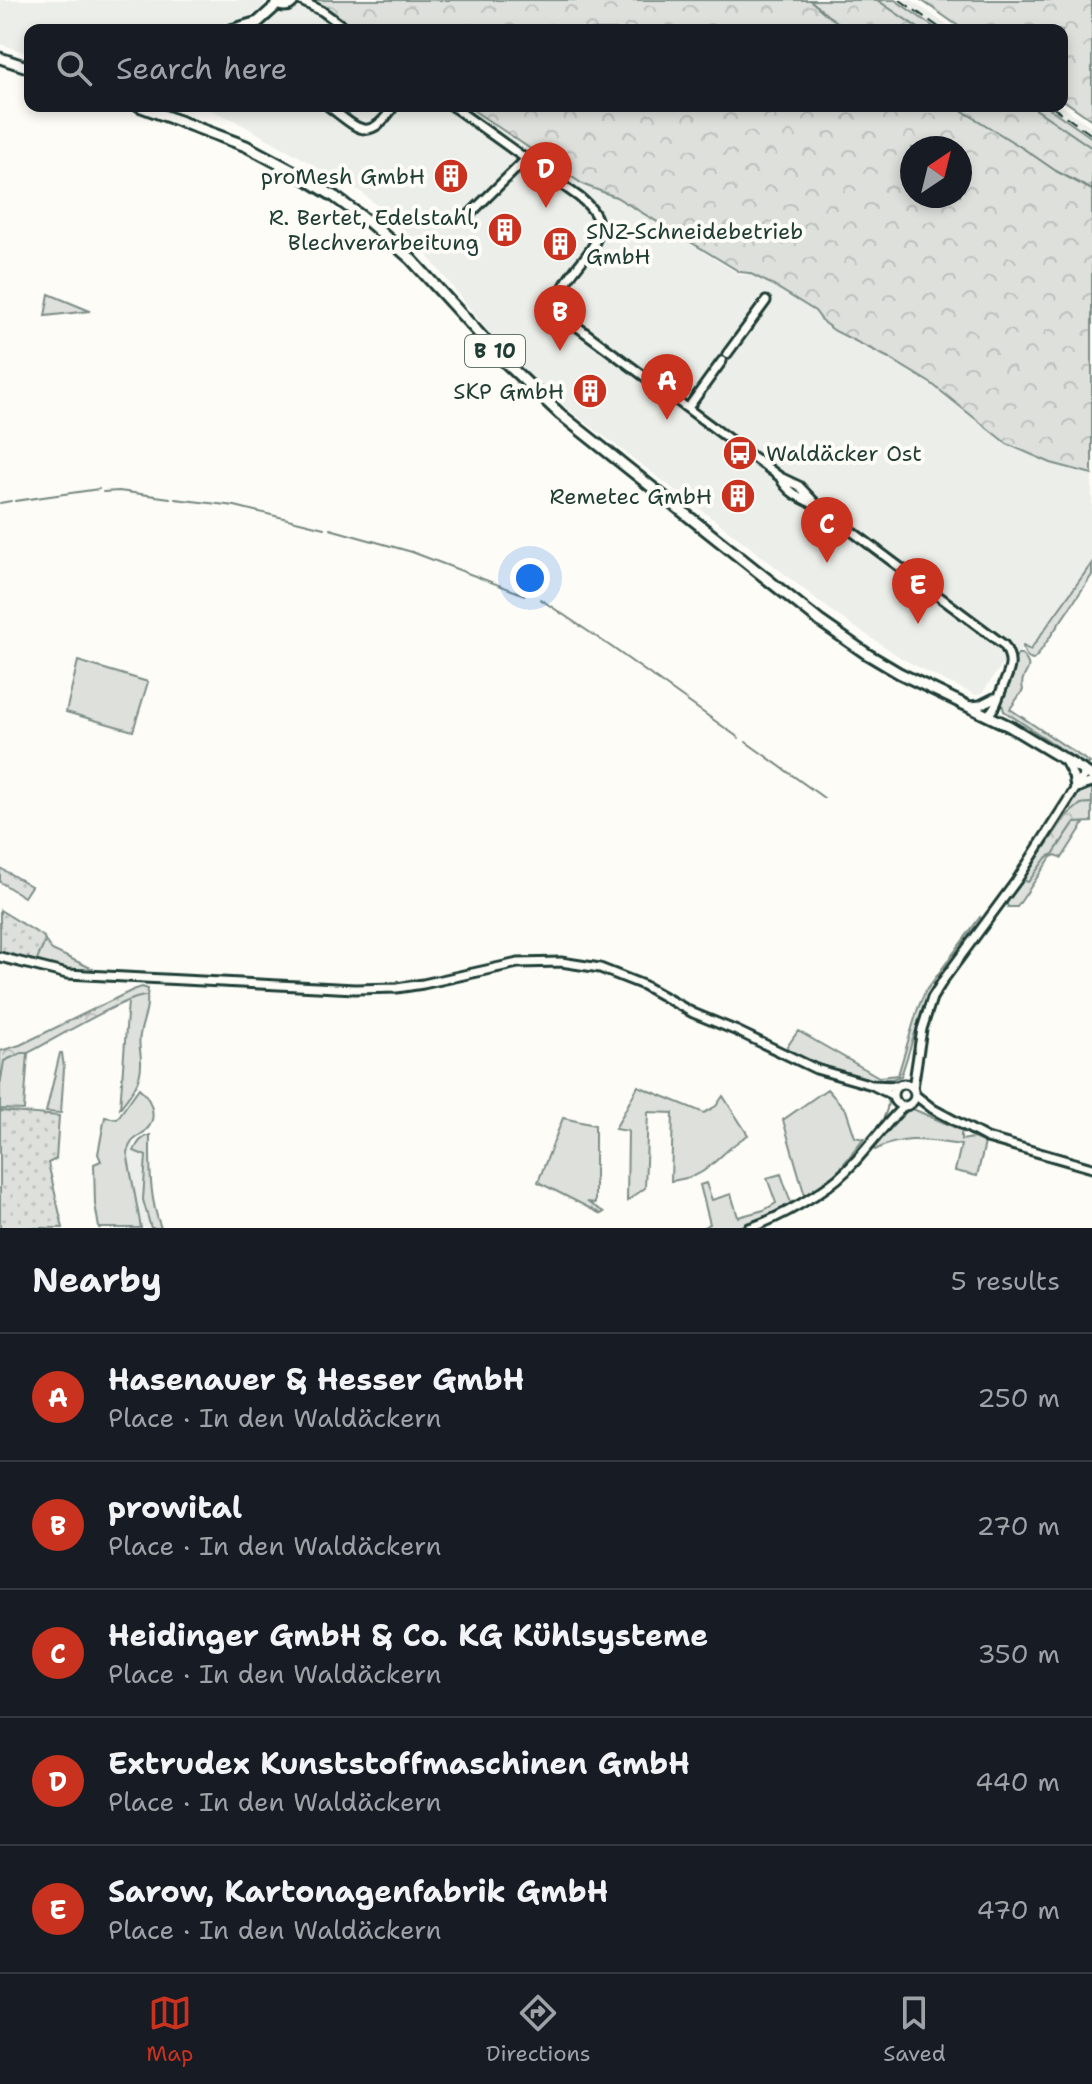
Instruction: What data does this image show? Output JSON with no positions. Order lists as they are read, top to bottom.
{
  "streets": {
    "main road": ["B 10"]
  },
  "places": {
    "building": [
      "proMesh GmbH",
      "R. Bertet, Edelstahl, Blechverarbeitung",
      "SNZ-Schneidebetrieb GmbH",
      "SKP GmbH",
      "Remetec GmbH"
    ],
    "bus stop": ["Waldäcker Ost"]
  },
  "north": "top right",
  "page": {
    "search": "Search here",
    "pins": [
      "D",
      "B",
      "A",
      "C",
      "E"
    ],
    "heading": ["Nearby", "5 results"],
    "list": [
      {
        "mark": "A",
        "name": "Hasenauer & Hesser GmbH",
        "note": "Place · In den Waldäckern",
        "value": "250 m"
      },
      {
        "mark": "B",
        "name": "prowital",
        "note": "Place · In den Waldäckern",
        "value": "270 m"
      },
      {
        "mark": "C",
        "name": "Heidinger GmbH & Co. KG Kühlsysteme",
        "note": "Place · In den Waldäckern",
        "value": "350 m"
      },
      {
        "mark": "D",
        "name": "Extrudex Kunststoffmaschinen GmbH",
        "note": "Place · In den Waldäckern",
        "value": "440 m"
      },
      {
        "mark": "E",
        "name": "Sarow, Kartonagenfabrik GmbH",
        "note": "Place · In den Waldäckern",
        "value": "470 m"
      }
    ],
    "nav": ["Map", "Directions", "Saved"]
  }
}
